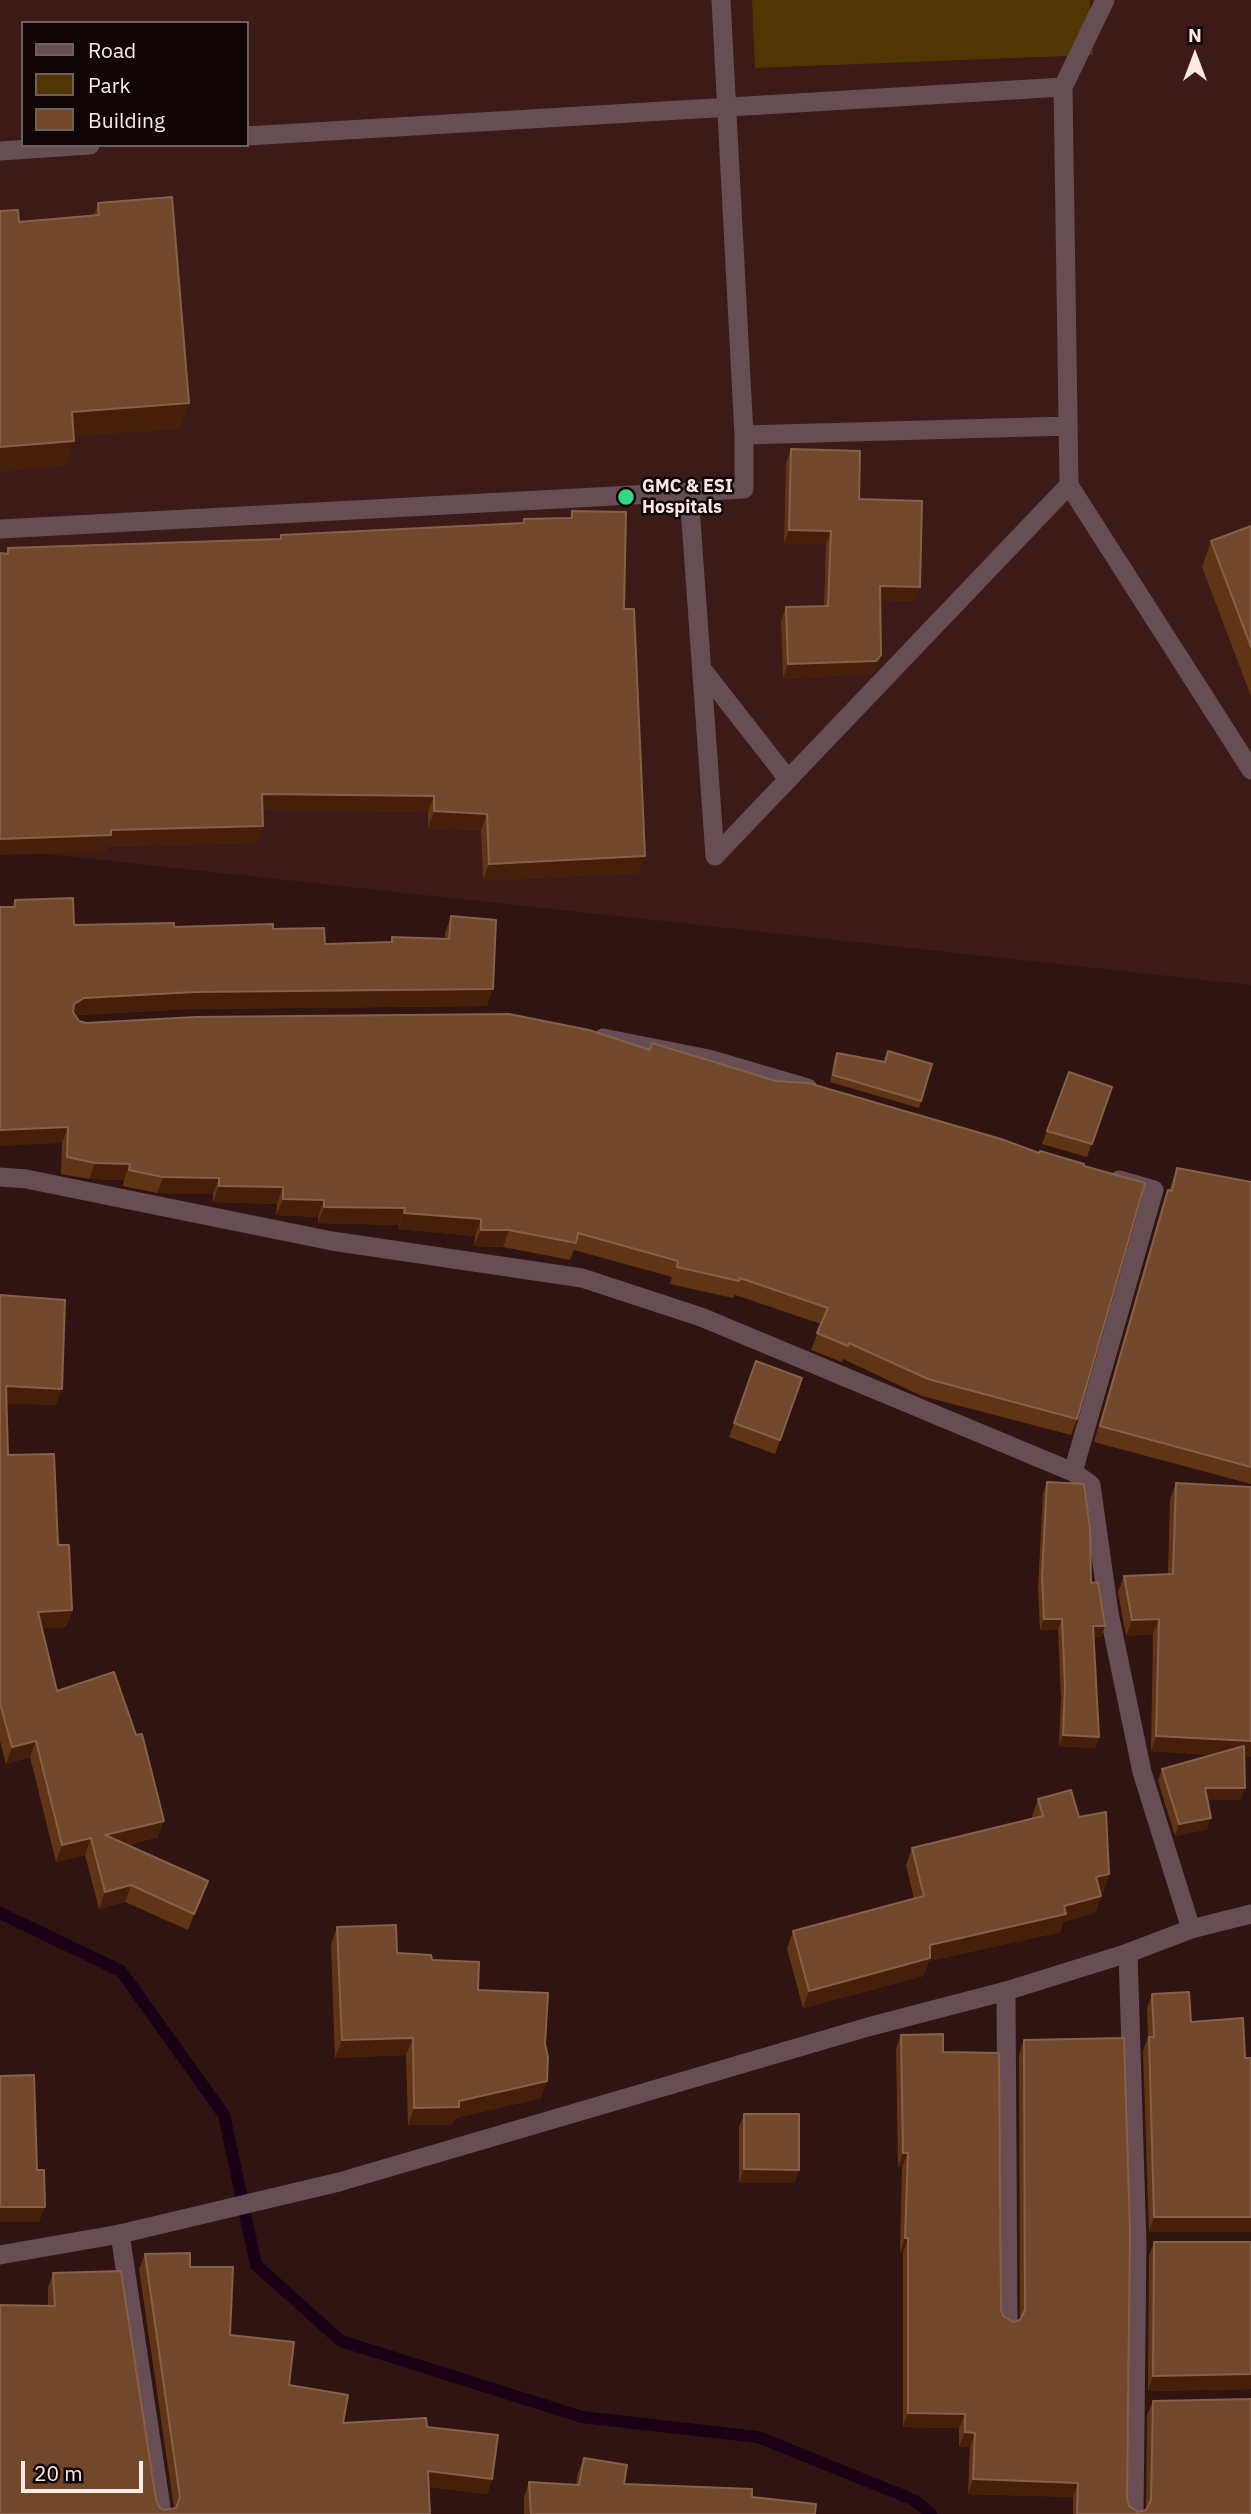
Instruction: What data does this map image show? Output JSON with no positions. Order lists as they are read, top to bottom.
{
  "places": ["GMC & ESI Hospitals"],
  "legend": ["Road", "Park", "Building"],
  "scale_bar": "20 m",
  "north": "top"
}
